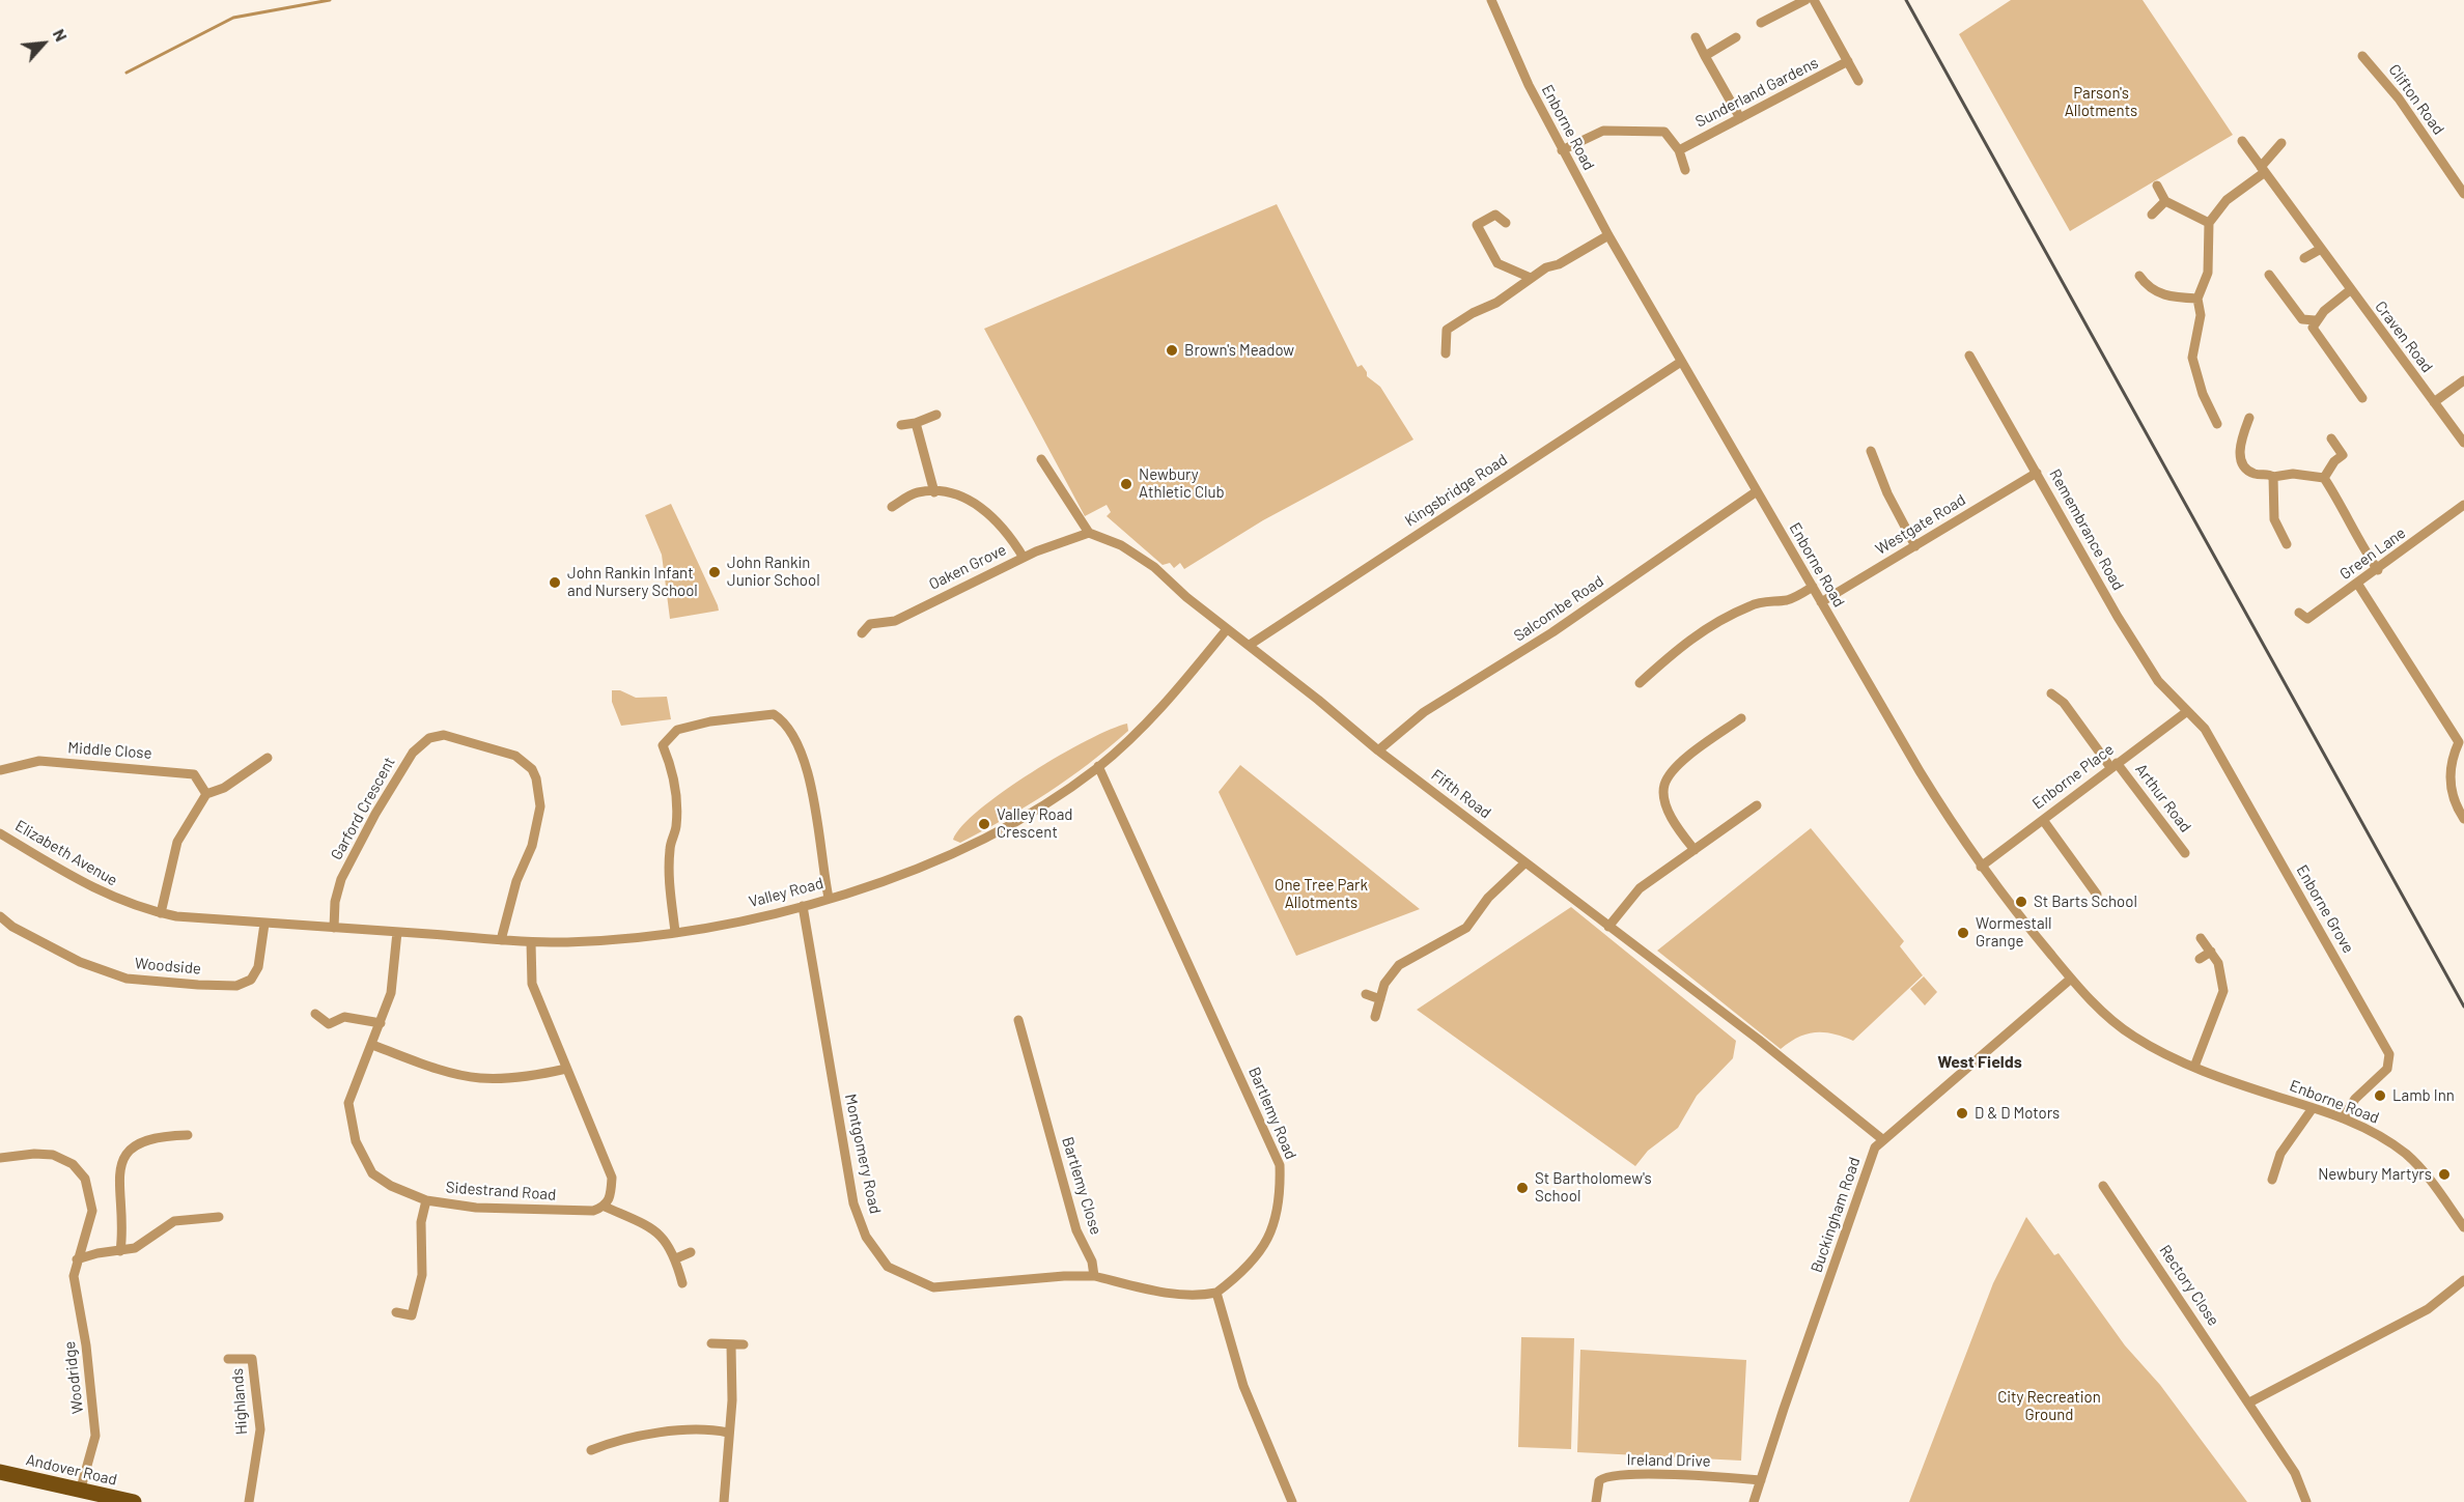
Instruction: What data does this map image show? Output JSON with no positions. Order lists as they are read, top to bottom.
{
  "streets": {
    "main road": ["Andover Road"],
    "street": [
      "Sunderland Gardens",
      "Clifton Road",
      "Enborne Road",
      "Craven Road",
      "Kingsbridge Road",
      "Westgate Road",
      "Remembrance Road",
      "Green Lane",
      "Oaken Grove",
      "Salcombe Road",
      "Middle Close",
      "Enborne Place",
      "Fifth Road",
      "Arthur Road",
      "Garford Crescent",
      "Elizabeth Avenue",
      "Valley Road",
      "Enborne Grove",
      "Woodside",
      "Bartlemy Road",
      "Montgomery Road",
      "Bartlemy Close",
      "Sidestrand Road",
      "Buckingham Road",
      "Rectory Close",
      "Woodridge",
      "Highlands",
      "Ireland Drive"
    ]
  },
  "crossings": [
    ["Enborne Road", "Kingsbridge Road"],
    ["Enborne Road", "Westgate Road"],
    ["Enborne Road", "Salcombe Road"],
    ["Enborne Road", "Enborne Place"],
    ["Enborne Road", "Enborne Grove"],
    ["Enborne Road", "Buckingham Road"],
    ["Kingsbridge Road", "Fifth Road"],
    ["Westgate Road", "Remembrance Road"],
    ["Remembrance Road", "Enborne Place"],
    ["Remembrance Road", "Enborne Grove"],
    ["Oaken Grove", "Fifth Road"],
    ["Salcombe Road", "Fifth Road"],
    ["Enborne Place", "Arthur Road"],
    ["Enborne Place", "Enborne Grove"],
    ["Fifth Road", "Valley Road"],
    ["Fifth Road", "Buckingham Road"],
    ["Garford Crescent", "Valley Road"],
    ["Elizabeth Avenue", "Valley Road"],
    ["Elizabeth Avenue", "Woodside"],
    ["Valley Road", "Woodside"],
    ["Valley Road", "Bartlemy Road"],
    ["Valley Road", "Montgomery Road"],
    ["Valley Road", "Sidestrand Road"],
    ["Montgomery Road", "Bartlemy Close"],
    ["Buckingham Road", "Ireland Drive"],
    ["Woodridge", "Andover Road"]
  ],
  "districts": ["West Fields"],
  "parks": ["Parson's Allotments", "One Tree Park Allotments", "City Recreation Ground"],
  "places": [
    "Brown's Meadow",
    "Newbury Athletic Club",
    "John Rankin Junior School",
    "John Rankin Infant and Nursery School",
    "Valley Road Crescent",
    "St Barts School",
    "Wormestall Grange",
    "Lamb Inn",
    "D & D Motors",
    "Newbury Martyrs",
    "St Bartholomew's School"
  ],
  "north": "top right"
}
